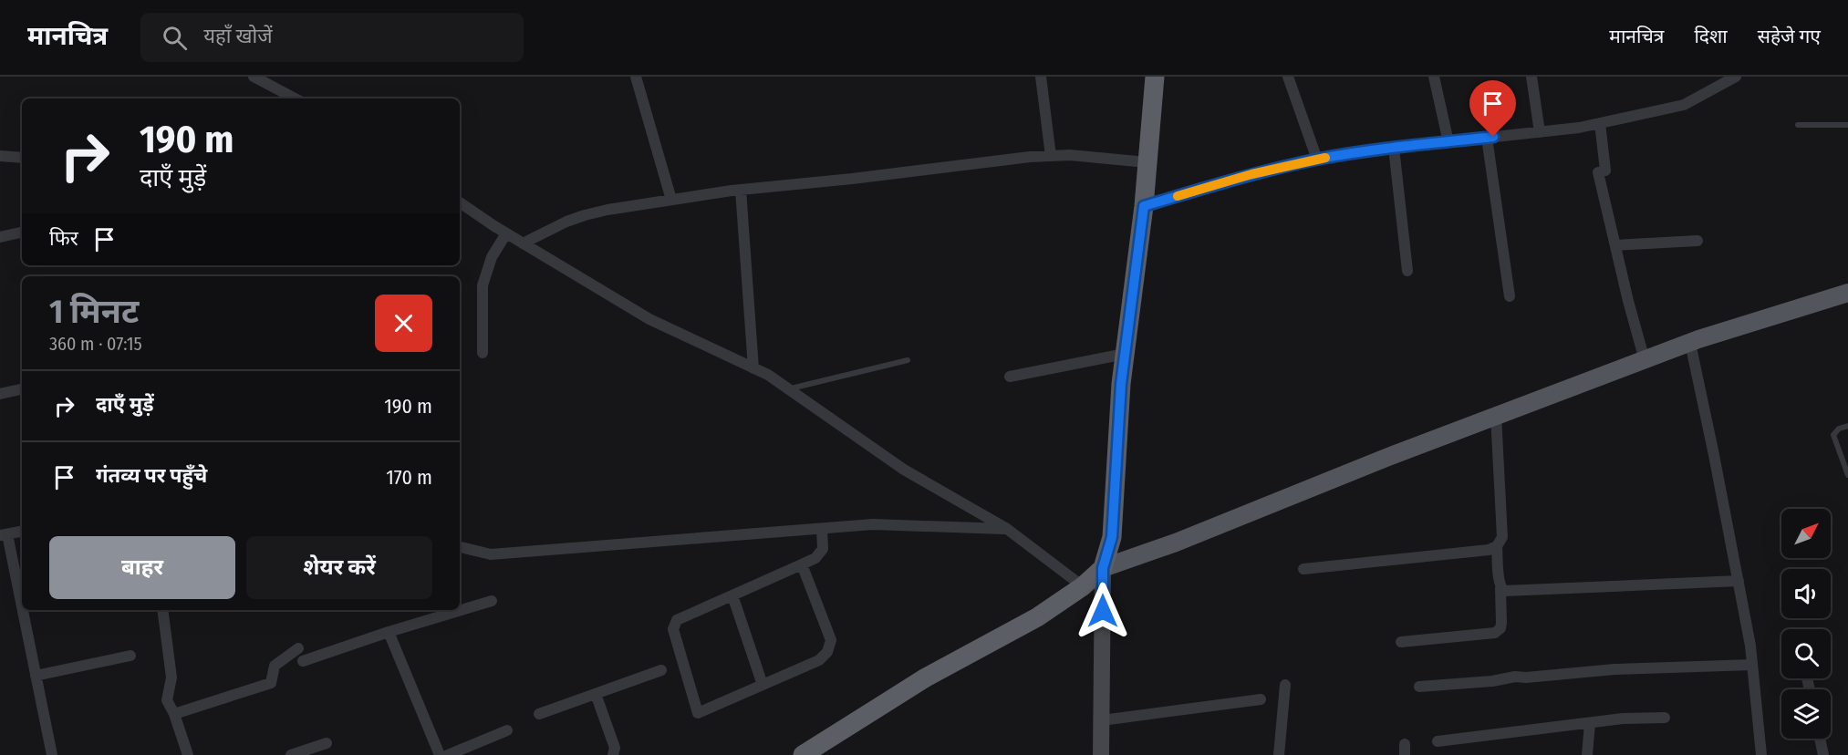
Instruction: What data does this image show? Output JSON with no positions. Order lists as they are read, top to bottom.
{
  "north": "top right",
  "page": {
    "header": "मानचित्र",
    "search": "यहाँ खोजें",
    "nav": ["मानचित्र", "दिशा", "सहेजे गए"],
    "turn": ["190 m", "दाएँ मुड़ें"],
    "then": "फिर",
    "heading": ["1 मिनट", "360 m · 07:15"],
    "list": [
      {
        "name": "दाएँ मुड़ें",
        "value": "190 m"
      },
      {
        "name": "गंतव्य पर पहुँचे",
        "value": "170 m"
      }
    ],
    "buttons": ["बाहर", "शेयर करें"]
  }
}
